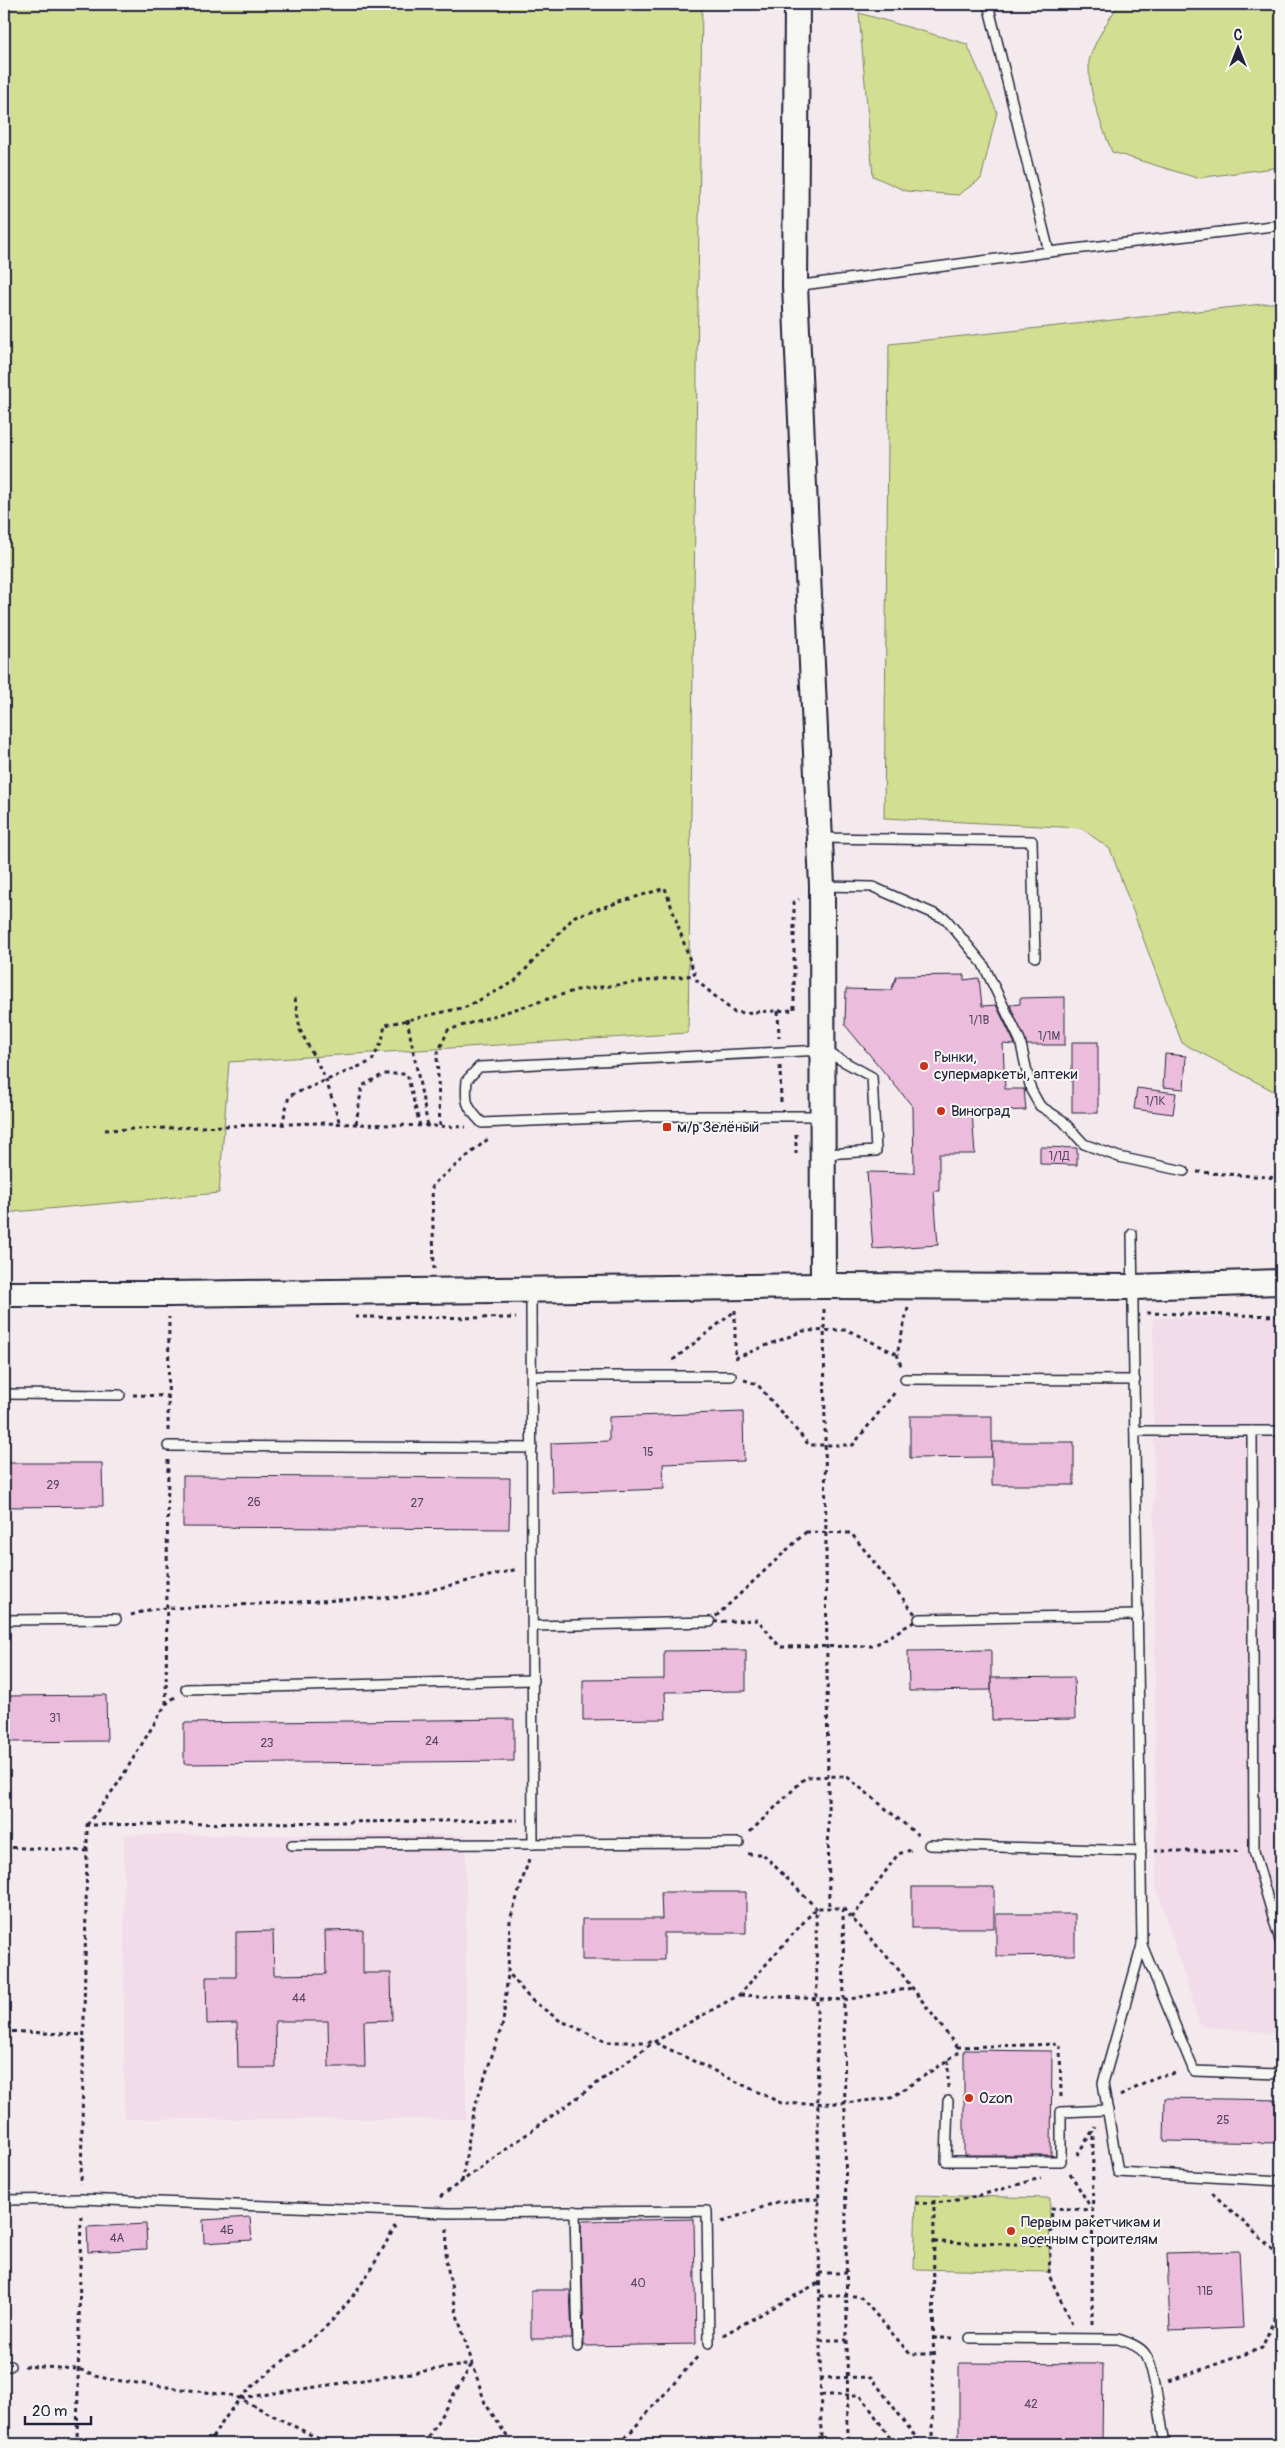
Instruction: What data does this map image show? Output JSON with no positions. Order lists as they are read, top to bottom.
{
  "places": {
    "other": [
      "Рынки, супермаркеты, аптеки",
      "Виноград",
      "Ozon",
      "Первым ракетчикам и военным строителям"
    ],
    "transit": ["м/р Зелёный"]
  },
  "house_numbers": [
    "1/1В",
    "1/1М",
    "1/1К",
    "1/1Д",
    "15",
    "29",
    "26",
    "27",
    "31",
    "24",
    "23",
    "44",
    "25",
    "4Б",
    "4А",
    "40",
    "11Б",
    "42"
  ],
  "scale_bar": "20 m",
  "north": "top"
}
